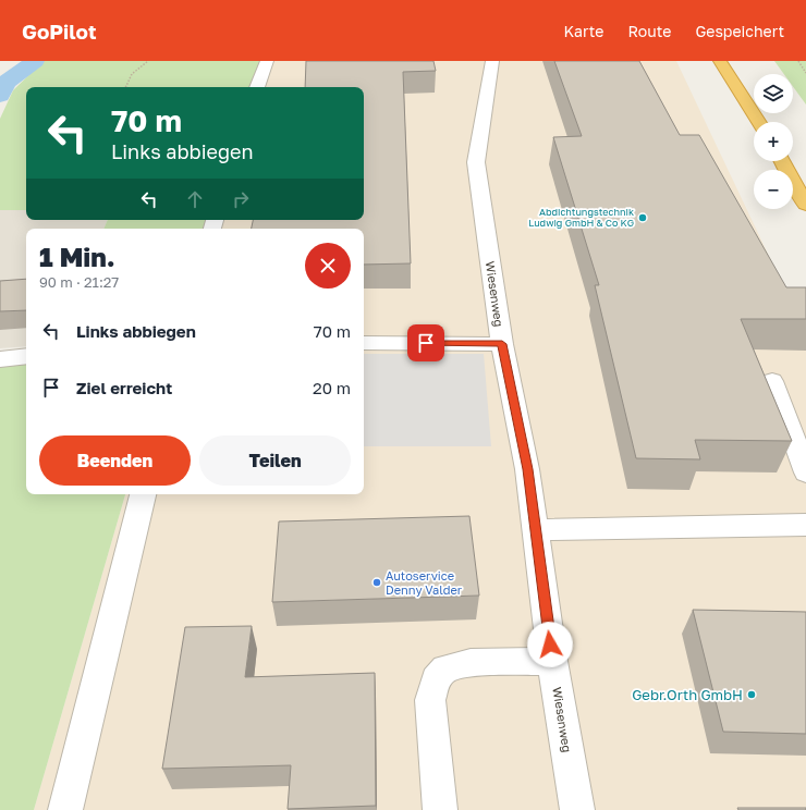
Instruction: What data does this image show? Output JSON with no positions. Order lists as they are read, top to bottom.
{
  "streets": {
    "street": ["Wiesenweg"]
  },
  "places": ["Abdichtungstechnik Ludwig GmbH & Co KG", "Autoservice Denny Valder", "Gebr.Orth GmbH"],
  "page": {
    "header": "GoPilot",
    "nav": ["Karte", "Route", "Gespeichert"],
    "map_buttons": ["+", "−"],
    "turn": ["70 m", "Links abbiegen"],
    "heading": ["1 Min.", "90 m · 21:27"],
    "list": [
      {
        "name": "Links abbiegen",
        "value": "70 m"
      },
      {
        "name": "Ziel erreicht",
        "value": "20 m"
      }
    ],
    "buttons": ["Beenden", "Teilen"]
  }
}
